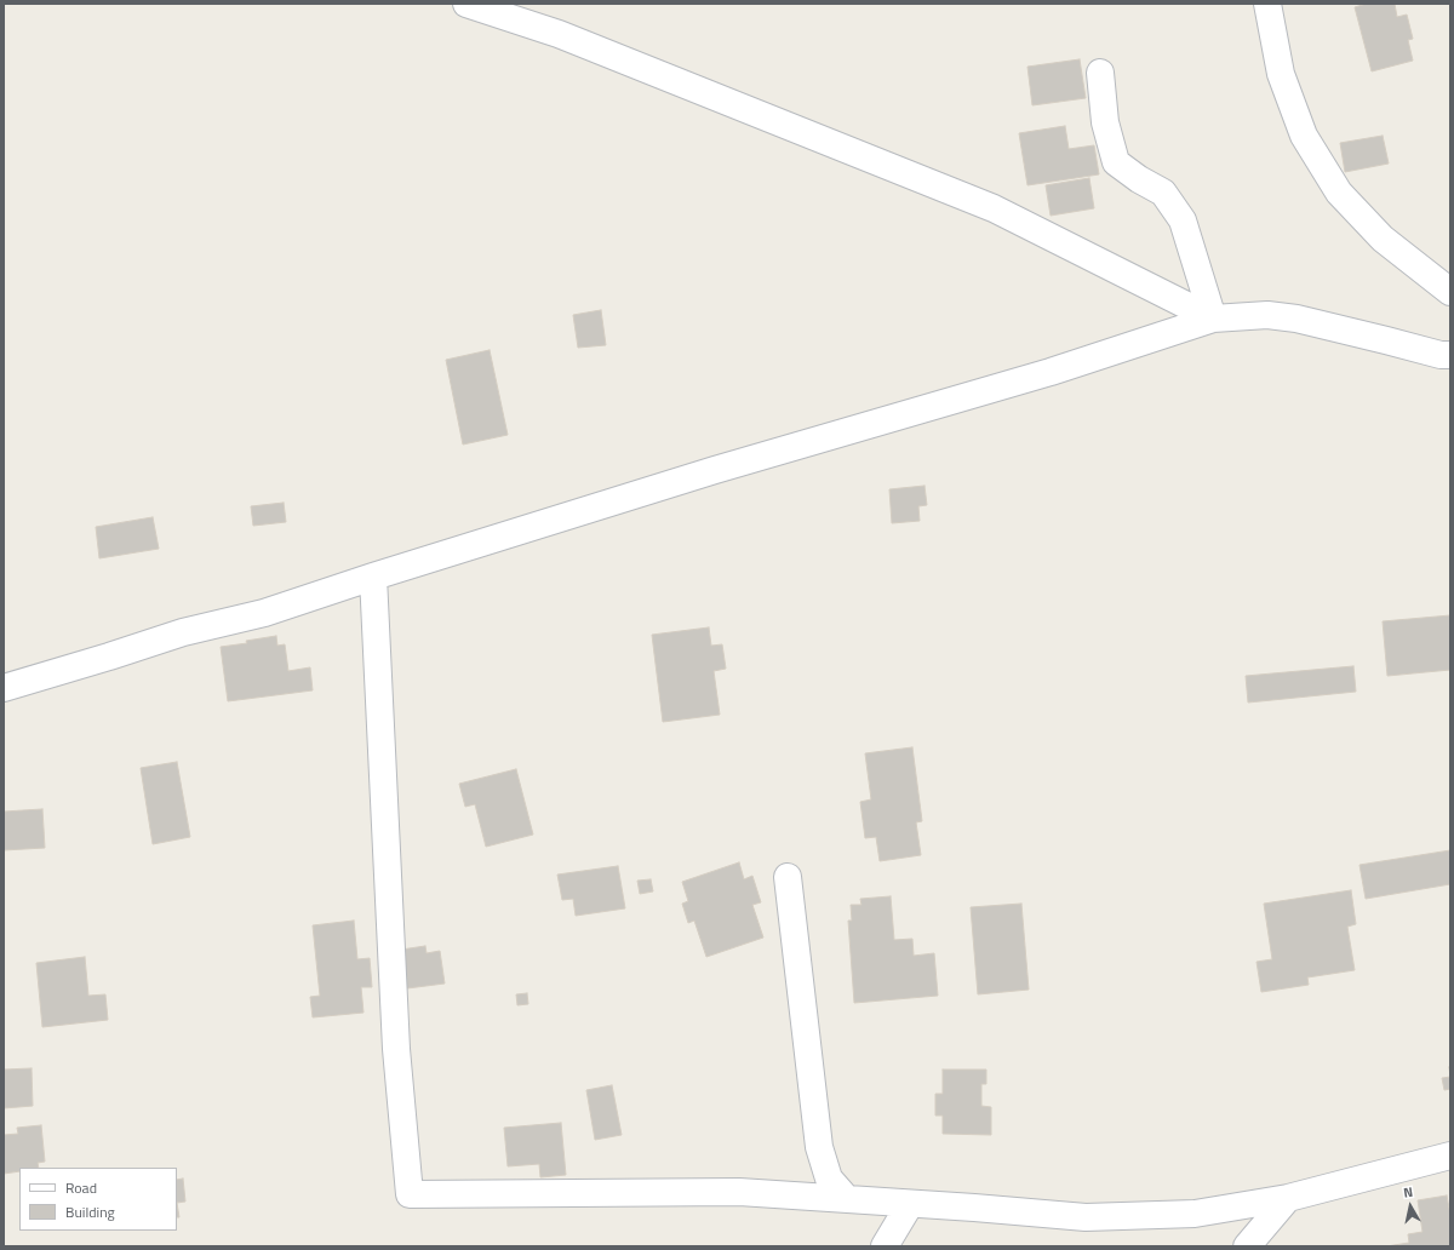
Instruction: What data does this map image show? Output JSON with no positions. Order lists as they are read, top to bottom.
{
  "legend": ["Road", "Building"],
  "north": "top"
}
